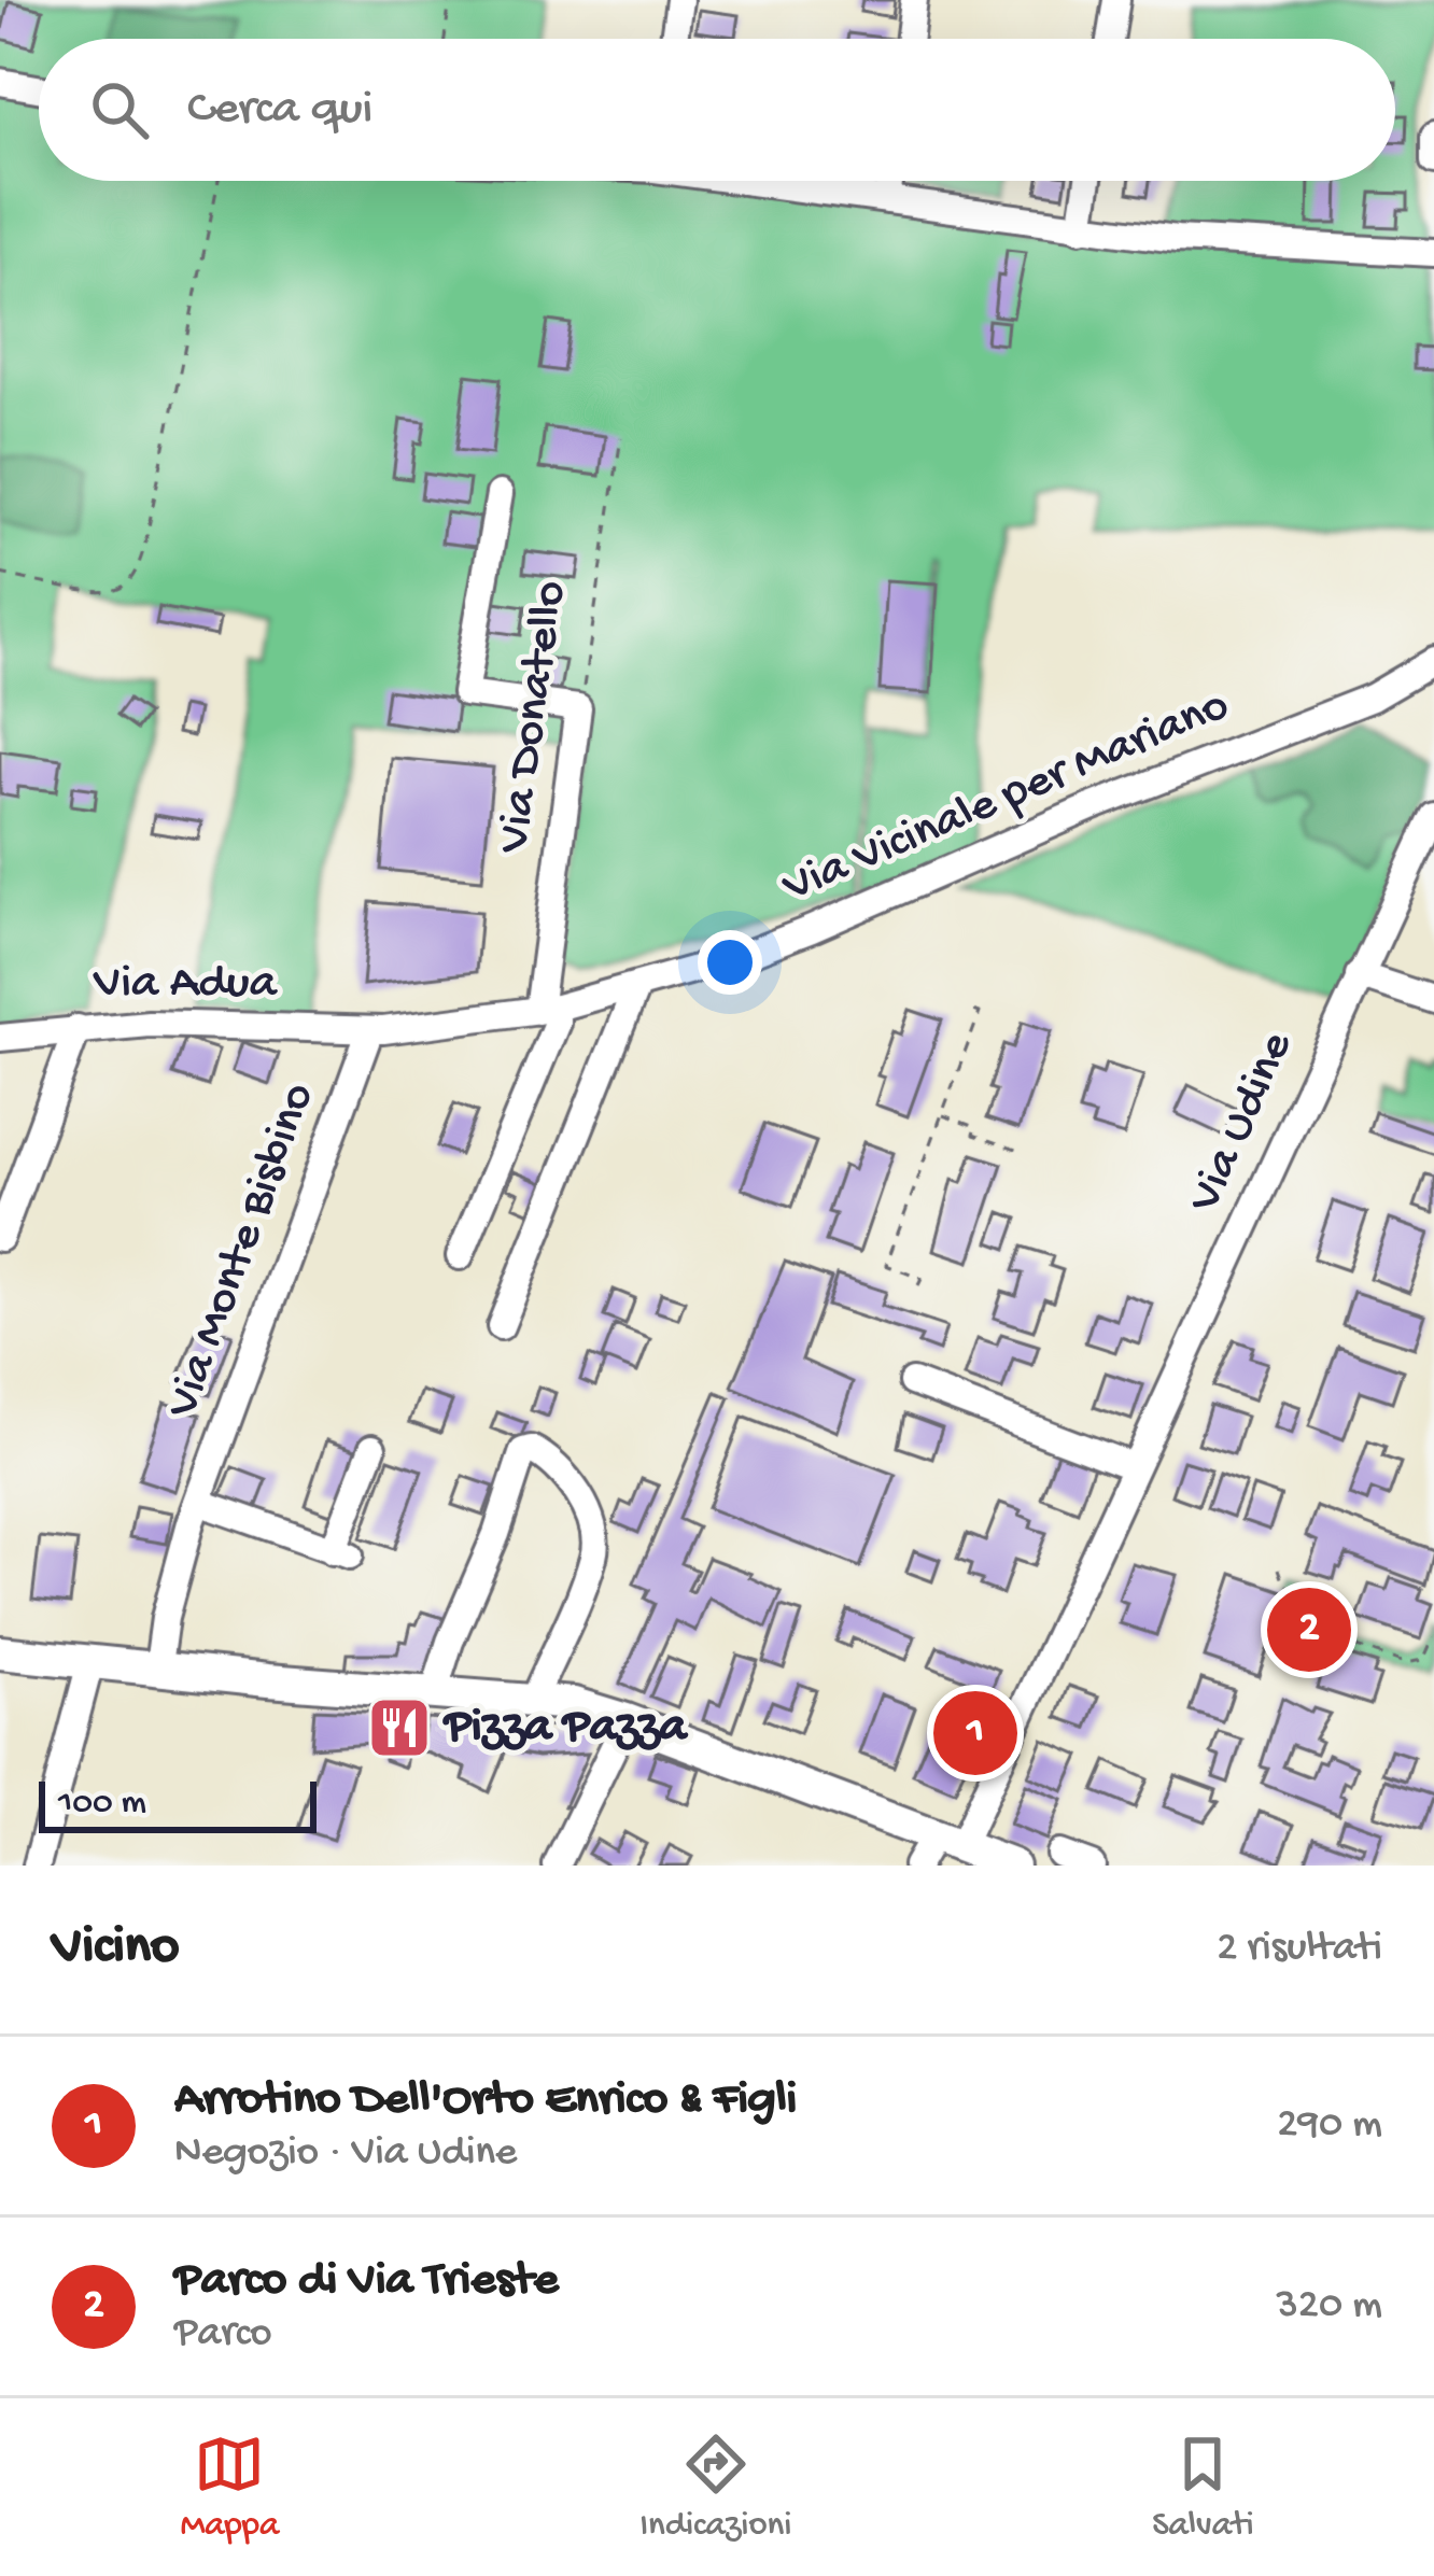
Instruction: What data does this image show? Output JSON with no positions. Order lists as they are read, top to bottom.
{
  "streets": {
    "street": [
      "Via Donatello",
      "Via Vicinale per Mariano",
      "Via Adua",
      "Via Udine",
      "Via Monte Bisbino"
    ]
  },
  "crossings": [
    ["Via Donatello", "Via Vicinale per Mariano"],
    ["Via Vicinale per Mariano", "Via Adua"],
    ["Via Vicinale per Mariano", "Via Monte Bisbino"],
    ["Via Adua", "Via Monte Bisbino"]
  ],
  "places": {
    "restaurant": ["Pizza Pazza"]
  },
  "scale_bar": "100 m",
  "page": {
    "search": "Cerca qui",
    "pins": ["2", "1"],
    "scale": "100 m",
    "heading": ["Vicino", "2 risultati"],
    "list": [
      {
        "mark": "1",
        "name": "Arrotino Dell'Orto Enrico & Figli",
        "note": "Negozio · Via Udine",
        "value": "290 m"
      },
      {
        "mark": "2",
        "name": "Parco di Via Trieste",
        "note": "Parco",
        "value": "320 m"
      }
    ],
    "nav": ["Mappa", "Indicazioni", "Salvati"]
  }
}
